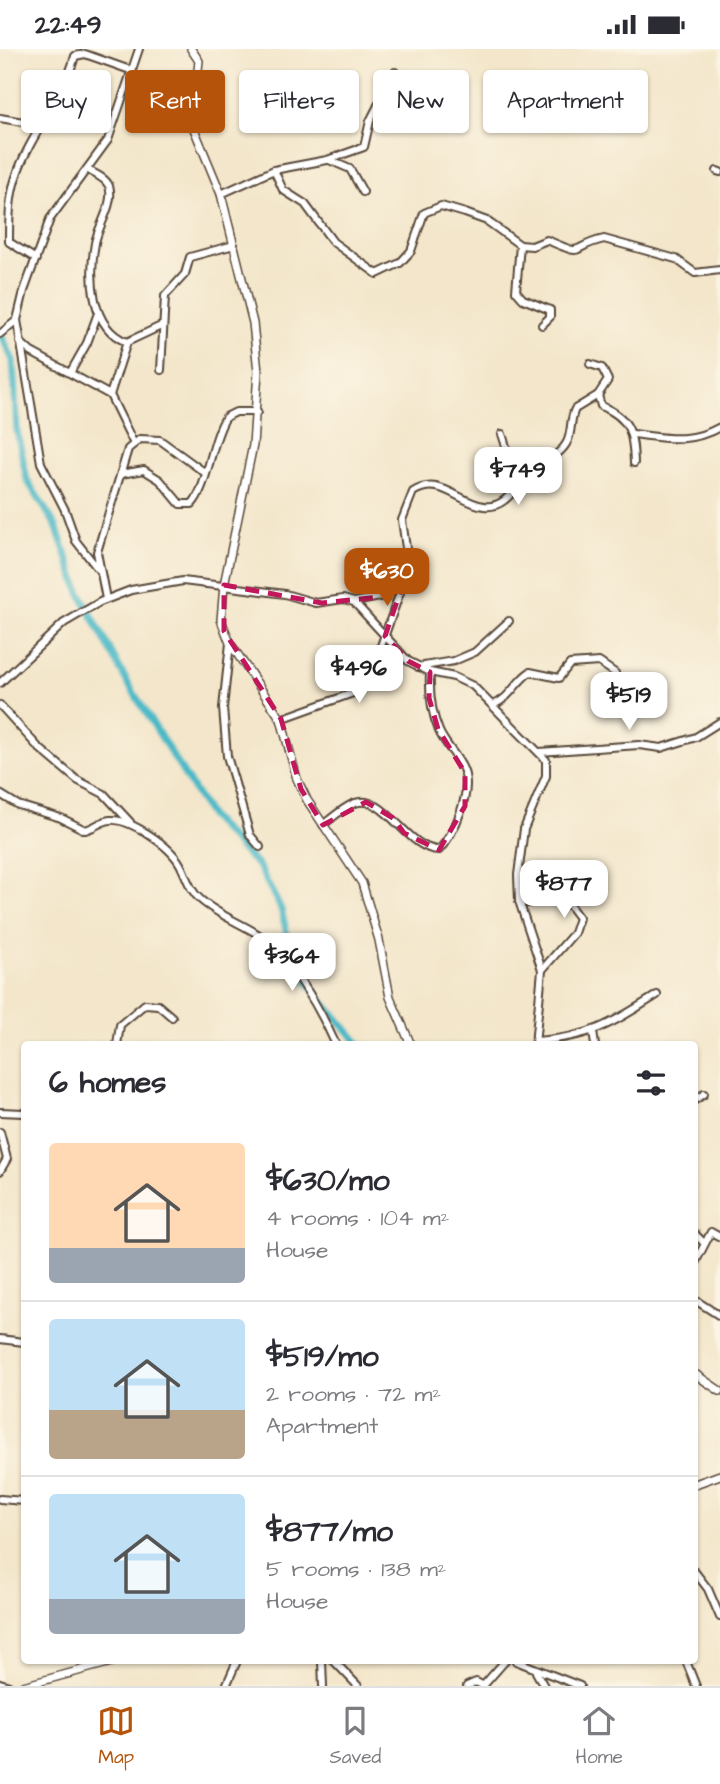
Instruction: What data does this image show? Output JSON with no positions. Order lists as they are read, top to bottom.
{
  "page": {
    "status": "22:49",
    "chip": [
      "Buy",
      "Rent",
      "Filters",
      "New",
      "Apartment"
    ],
    "price": [
      "$749",
      "$630",
      "$496",
      "$519",
      "$877",
      "$364"
    ],
    "heading": "6 homes",
    "list": [
      {
        "name": "$630/mo",
        "note": "4 rooms · 104 m² · House"
      },
      {
        "name": "$519/mo",
        "note": "2 rooms · 72 m² · Apartment"
      },
      {
        "name": "$877/mo",
        "note": "5 rooms · 138 m² · House"
      }
    ],
    "tabs": ["Map", "Saved", "Home"]
  }
}
